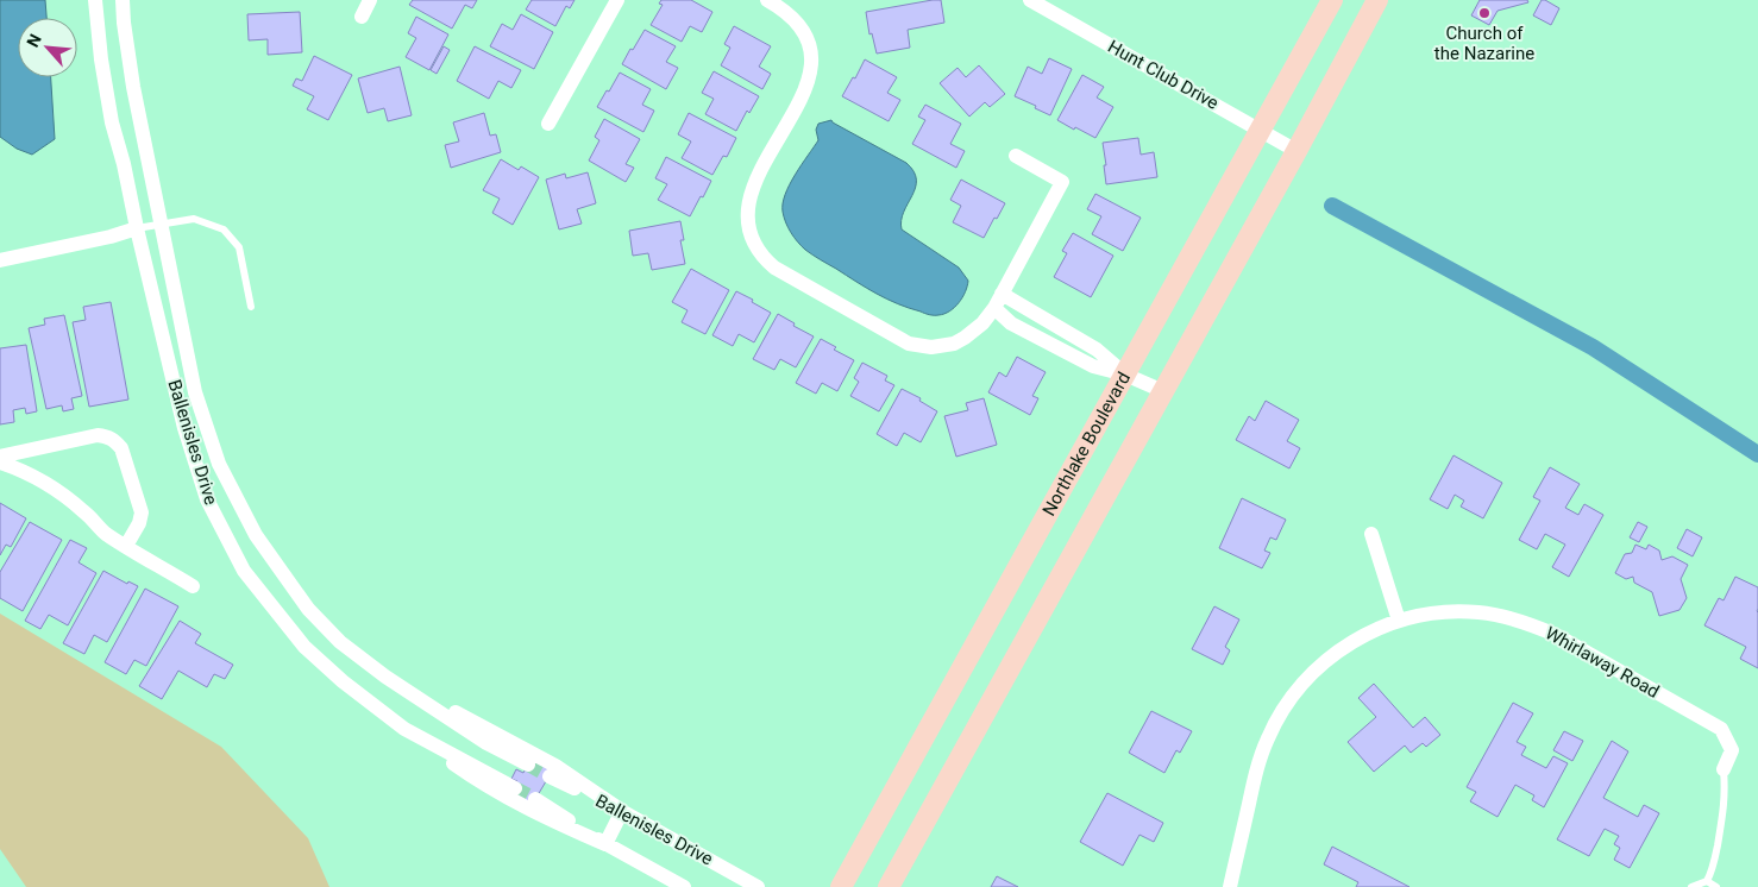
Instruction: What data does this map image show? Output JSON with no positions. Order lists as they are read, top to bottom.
{
  "streets": {
    "main road": ["Northlake Boulevard"],
    "street": ["Hunt Club Drive", "Ballenisles Drive", "Whirlaway Road"]
  },
  "crossings": [
    ["Hunt Club Drive", "Northlake Boulevard"]
  ],
  "places": ["Church of the Nazarine"],
  "north": "top left"
}
